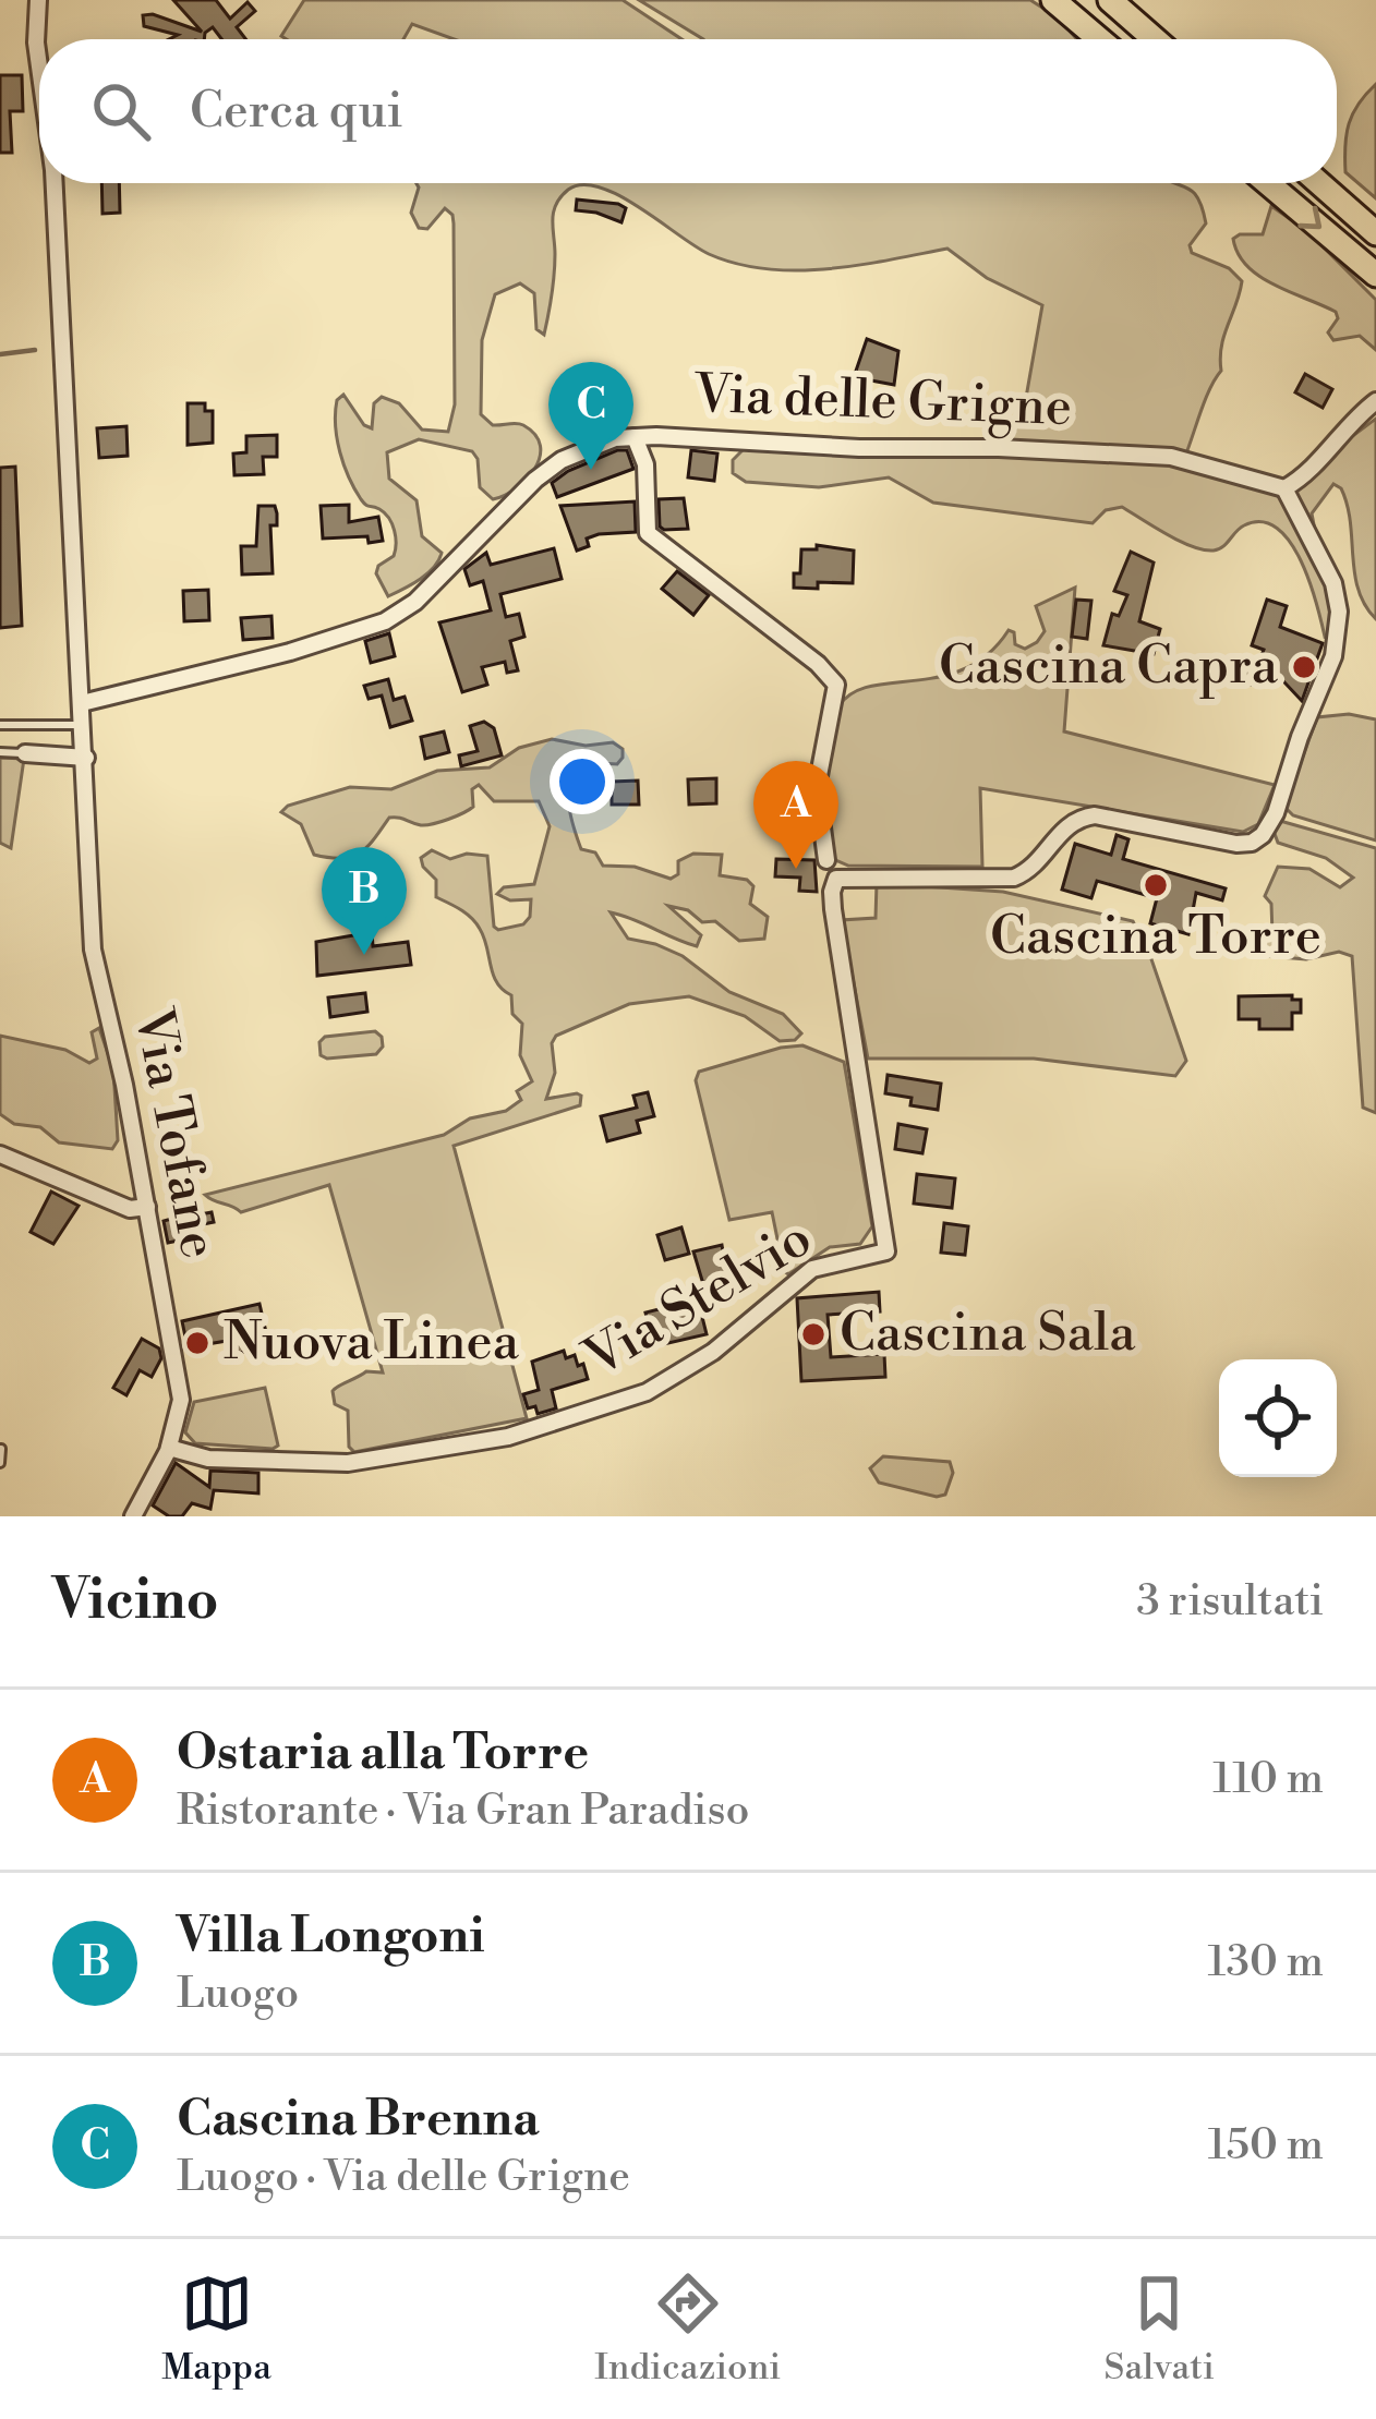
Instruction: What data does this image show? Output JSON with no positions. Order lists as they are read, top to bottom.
{
  "streets": {
    "street": ["Via delle Grigne", "Via Tofane", "Via Stelvio"]
  },
  "crossings": [
    ["Via delle Grigne", "Via Tofane"],
    ["Via delle Grigne", "Via Stelvio"],
    ["Via Tofane", "Via Stelvio"]
  ],
  "places": [
    "Cascina Capra",
    "Cascina Torre",
    "Cascina Sala",
    "Nuova Linea"
  ],
  "page": {
    "search": "Cerca qui",
    "pins": ["C", "A", "B"],
    "heading": ["Vicino", "3 risultati"],
    "list": [
      {
        "mark": "A",
        "name": "Ostaria alla Torre",
        "note": "Ristorante · Via Gran Paradiso",
        "value": "110 m"
      },
      {
        "mark": "B",
        "name": "Villa Longoni",
        "note": "Luogo",
        "value": "130 m"
      },
      {
        "mark": "C",
        "name": "Cascina Brenna",
        "note": "Luogo · Via delle Grigne",
        "value": "150 m"
      }
    ],
    "nav": ["Mappa", "Indicazioni", "Salvati"]
  }
}
